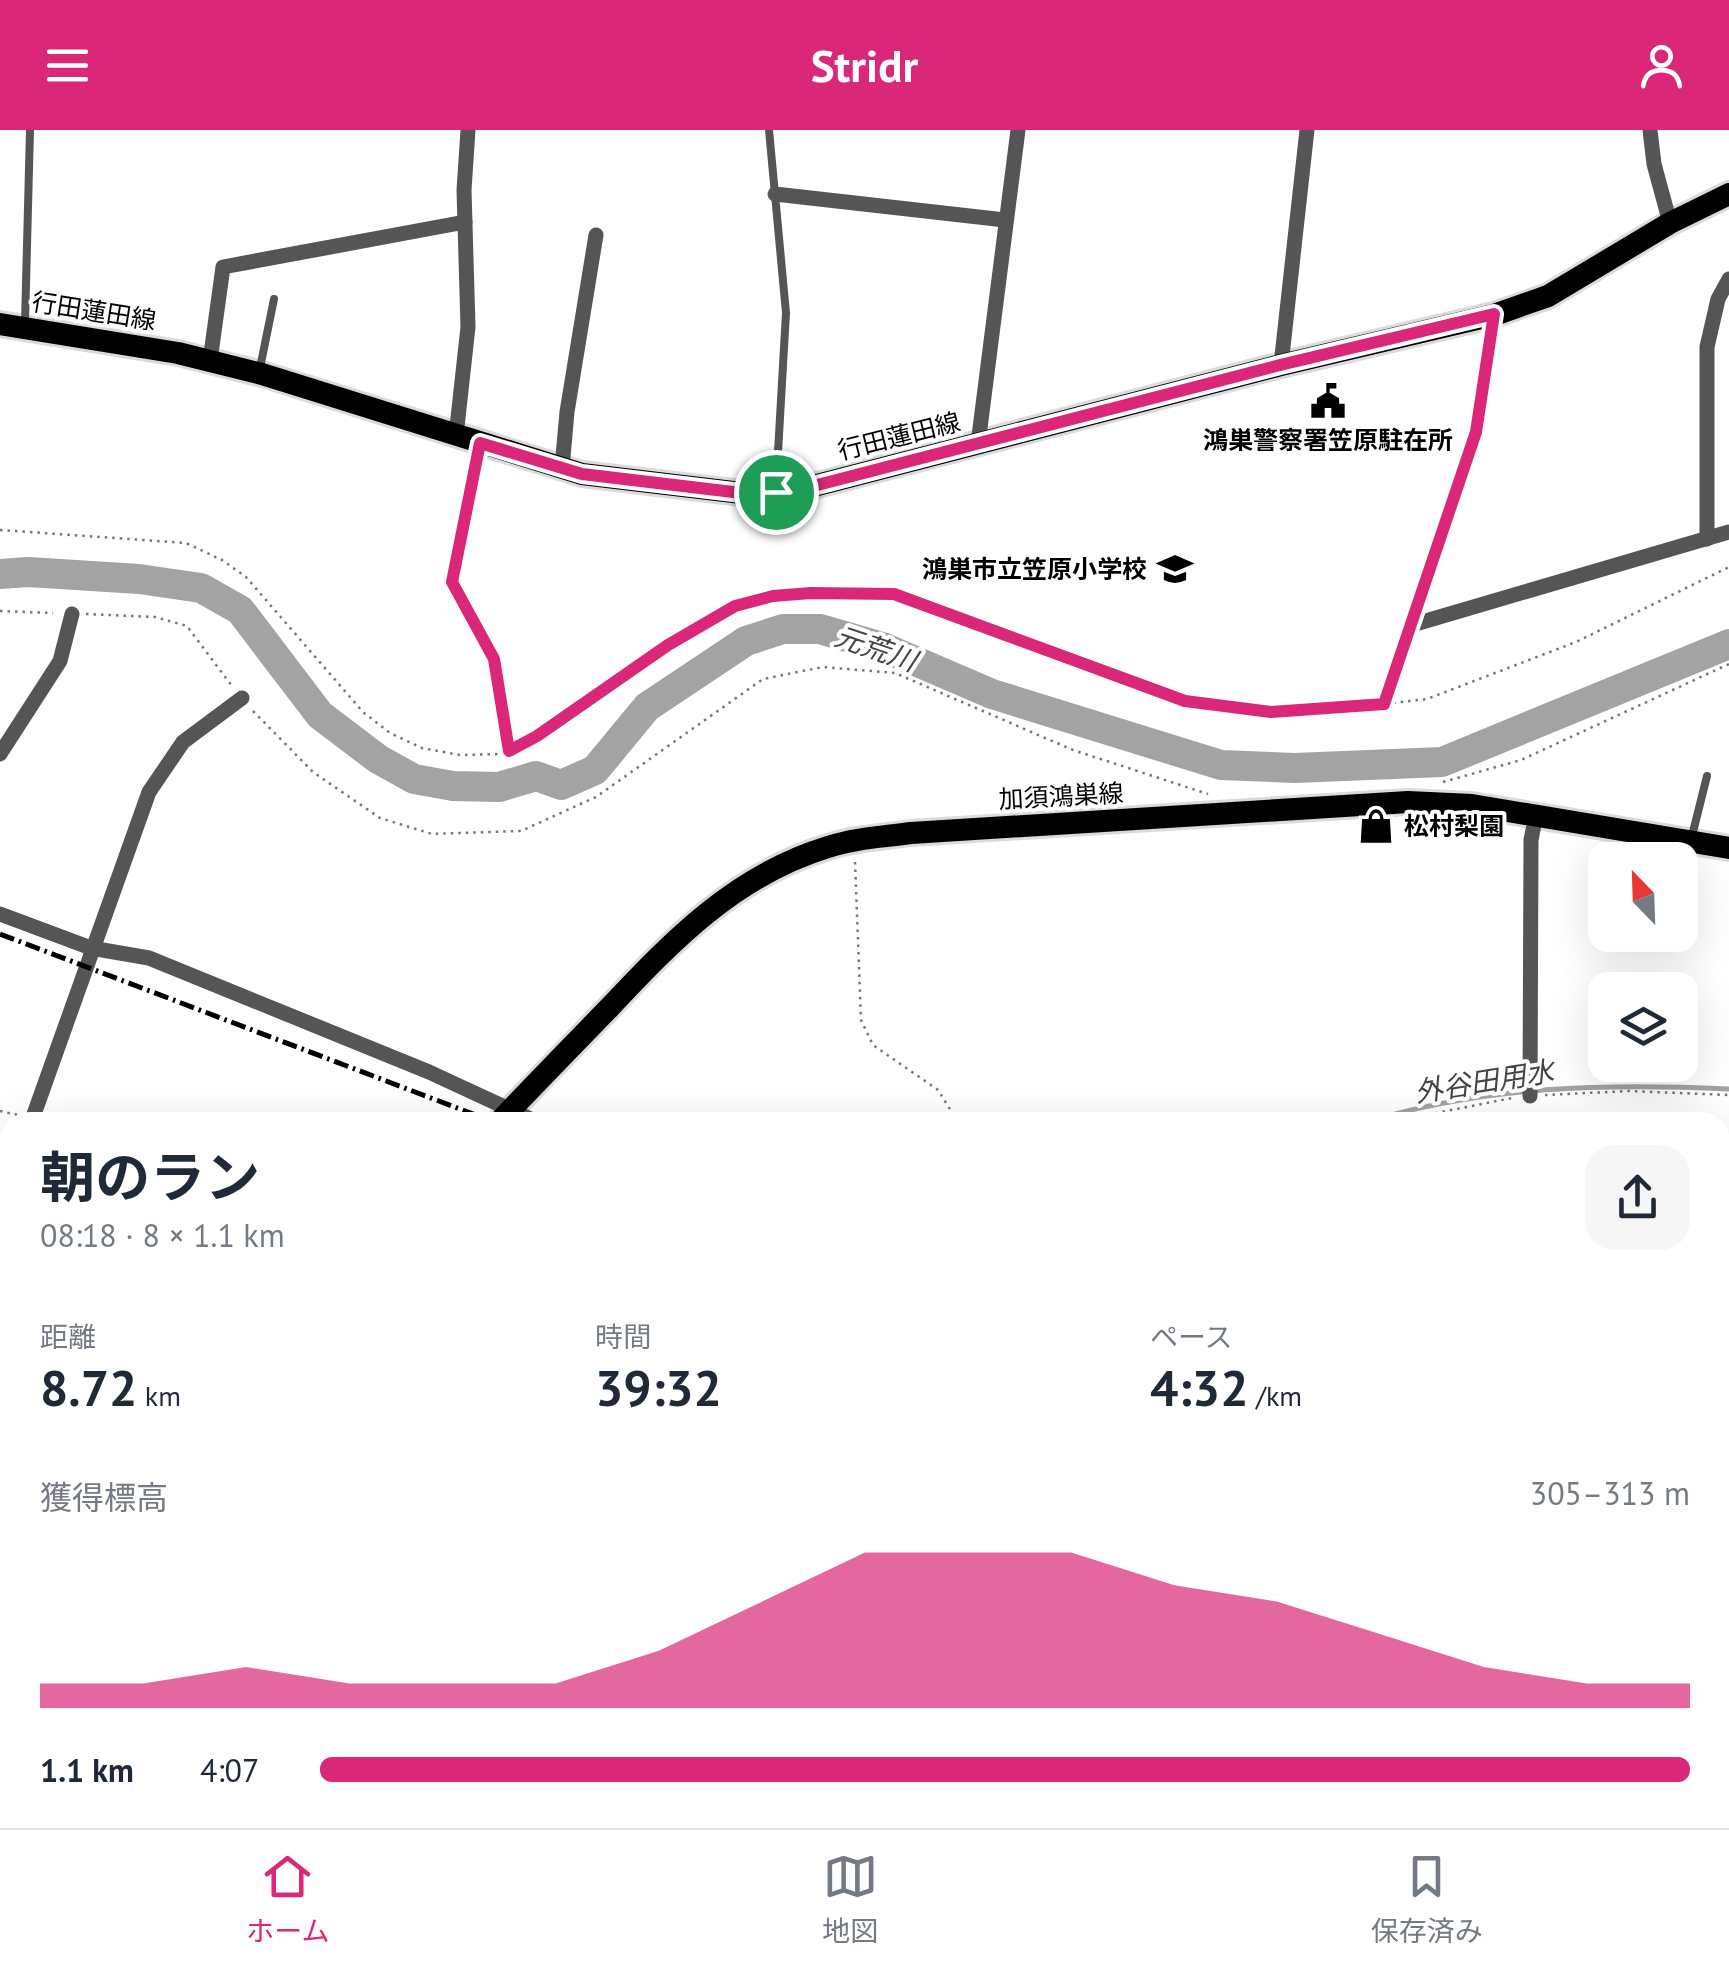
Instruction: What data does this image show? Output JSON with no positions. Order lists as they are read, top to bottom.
{
  "streets": {
    "main road": ["行田蓮田線", "加須鴻巣線"]
  },
  "water": ["元荒川", "外谷田用水"],
  "places": {
    "public building": ["鴻巣警察署笠原駐在所"],
    "school or university": ["鴻巣市立笠原小学校"],
    "shop": ["松村梨園"]
  },
  "north": "top left",
  "page": {
    "header": "Stridr",
    "heading": ["朝のラン", "08:18 · 8 × 1.1 km"],
    "stats": [
      ["距離", "8.72 km"],
      ["時間", "39:32"],
      ["ペース", "4:32 /km"]
    ],
    "chart": ["獲得標高", "305–313 m"],
    "list": [
      {
        "name": "1.1 km",
        "note": "4:07"
      }
    ],
    "tabs": ["ホーム", "地図", "保存済み"]
  }
}
